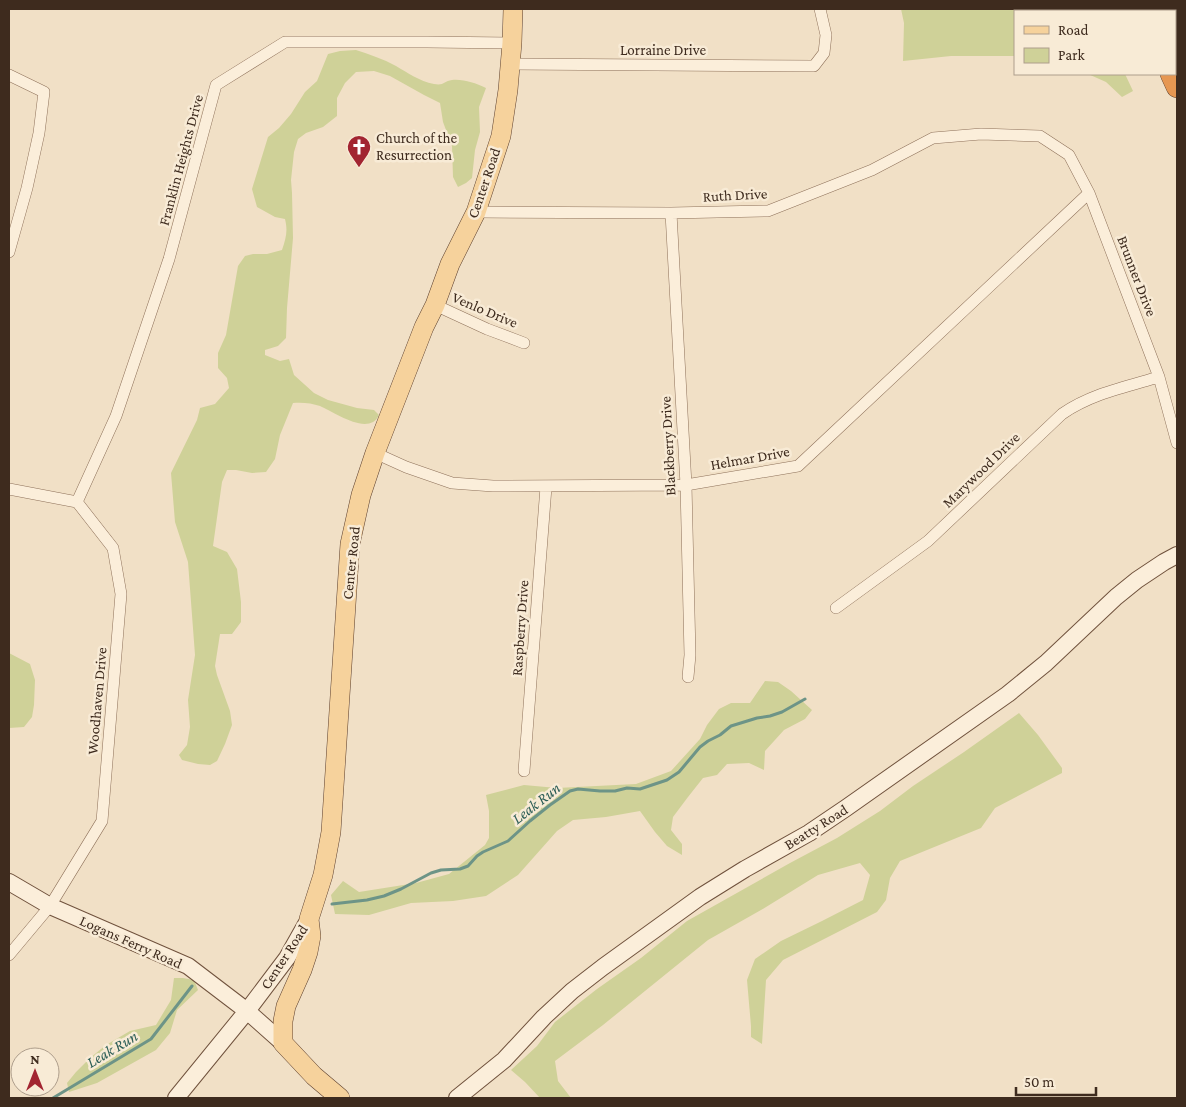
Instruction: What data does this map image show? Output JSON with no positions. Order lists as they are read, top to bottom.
{
  "streets": {
    "main road": ["Center Road"],
    "street": [
      "Lorraine Drive",
      "Franklin Heights Drive",
      "Ruth Drive",
      "Brunner Drive",
      "Venlo Drive",
      "Blackberry Drive",
      "Helmar Drive",
      "Marywood Drive",
      "Raspberry Drive",
      "Woodhaven Drive",
      "Beatty Road",
      "Logans Ferry Road"
    ]
  },
  "crossings": [
    ["Lorraine Drive", "Center Road"],
    ["Franklin Heights Drive", "Center Road"],
    ["Franklin Heights Drive", "Woodhaven Drive"],
    ["Center Road", "Ruth Drive"],
    ["Center Road", "Venlo Drive"],
    ["Center Road", "Helmar Drive"],
    ["Center Road", "Logans Ferry Road"],
    ["Ruth Drive", "Brunner Drive"],
    ["Ruth Drive", "Blackberry Drive"],
    ["Brunner Drive", "Helmar Drive"],
    ["Brunner Drive", "Marywood Drive"],
    ["Blackberry Drive", "Helmar Drive"],
    ["Helmar Drive", "Raspberry Drive"],
    ["Woodhaven Drive", "Logans Ferry Road"]
  ],
  "water": ["Leak Run"],
  "places": {
    "church": ["Church of the Resurrection"]
  },
  "legend": ["Road", "Park"],
  "scale_bar": "50 m",
  "north": "top"
}
